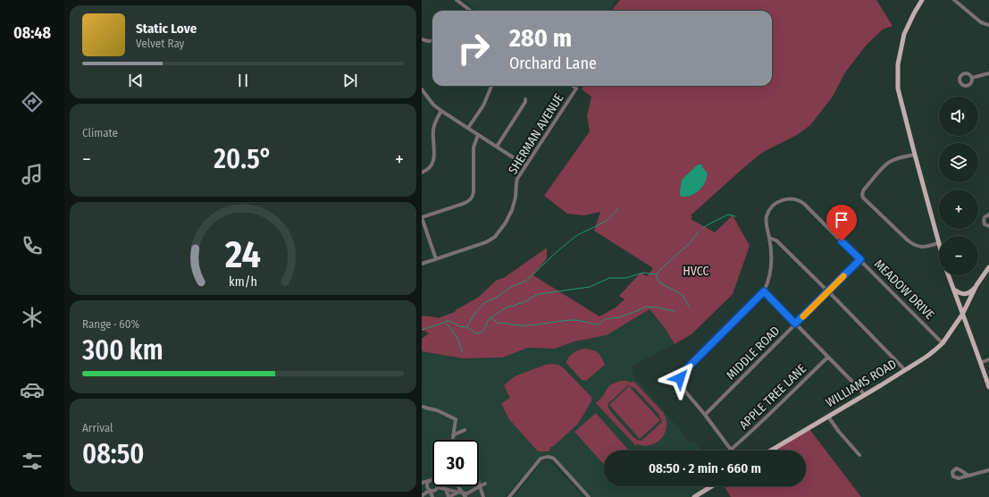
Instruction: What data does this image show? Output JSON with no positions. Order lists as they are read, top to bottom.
{
  "streets": {
    "main road": ["WILLIAMS ROAD"],
    "street": [
      "SHERMAN AVENUE",
      "MEADOW DRIVE",
      "MIDDLE ROAD",
      "APPLE TREE LANE"
    ]
  },
  "crossings": [
    ["MEADOW DRIVE", "MIDDLE ROAD"],
    ["MEADOW DRIVE", "WILLIAMS ROAD"],
    ["MEADOW DRIVE", "APPLE TREE LANE"]
  ],
  "parks": ["HVCC"],
  "page": {
    "tabs": "08:48",
    "turn": ["280 m", "Orchard Lane"],
    "song": ["Static Love", "Velvet Ray"],
    "map_buttons": ["+", "−"],
    "tile": [
      "Climate",
      ["Range · 60%", "300 km"],
      ["Arrival", "08:50"]
    ],
    "heat": ["−", "20.5°", "+"],
    "limit": "30",
    "trip": "08:50 · 2 min · 660 m",
    "gauge": ["24", "km/h"]
  }
}
